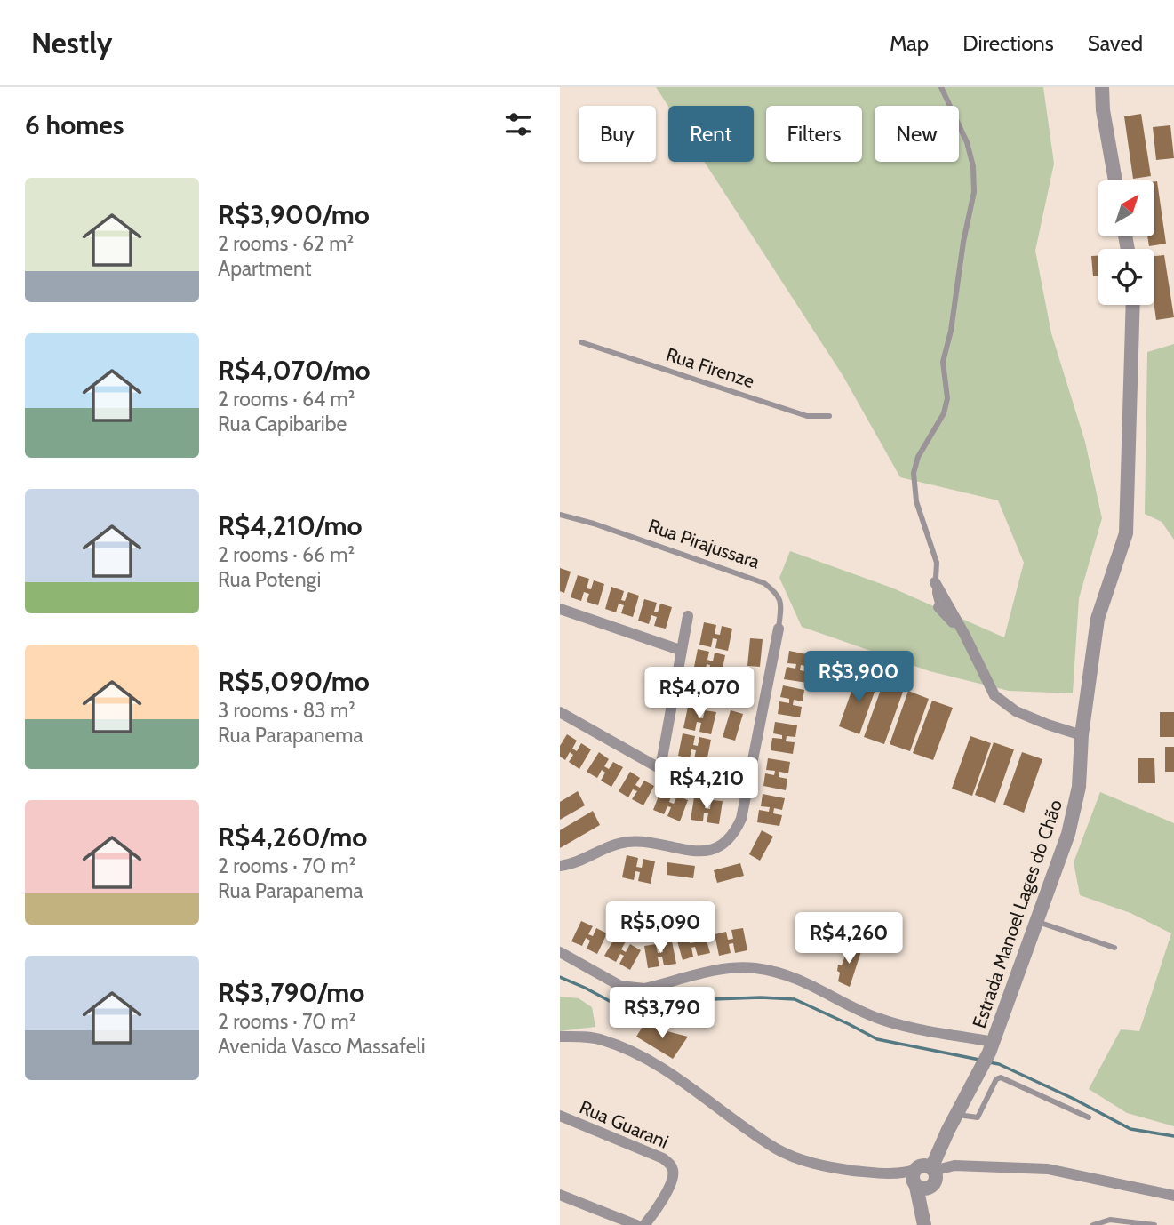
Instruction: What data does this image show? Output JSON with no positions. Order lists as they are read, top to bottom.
{
  "streets": {
    "street": ["Rua Pirajussara", "Estrada Manoel Lages do Chão", "Rua Guarani"],
    "lane": ["Rua Firenze"]
  },
  "north": "top right",
  "page": {
    "header": "Nestly",
    "nav": ["Map", "Directions", "Saved"],
    "heading": "6 homes",
    "chip": [
      "Buy",
      "Rent",
      "Filters",
      "New"
    ],
    "list": [
      {
        "name": "R$3,900/mo",
        "note": "2 rooms · 62 m² · Apartment"
      },
      {
        "name": "R$4,070/mo",
        "note": "2 rooms · 64 m² · Rua Capibaribe"
      },
      {
        "name": "R$4,210/mo",
        "note": "2 rooms · 66 m² · Rua Potengi"
      },
      {
        "name": "R$5,090/mo",
        "note": "3 rooms · 83 m² · Rua Parapanema"
      },
      {
        "name": "R$4,260/mo",
        "note": "2 rooms · 70 m² · Rua Parapanema"
      },
      {
        "name": "R$3,790/mo",
        "note": "2 rooms · 70 m² · Avenida Vasco Massafeli"
      }
    ],
    "price": [
      "R$3,900",
      "R$4,070",
      "R$4,210",
      "R$5,090",
      "R$4,260",
      "R$3,790"
    ]
  }
}
